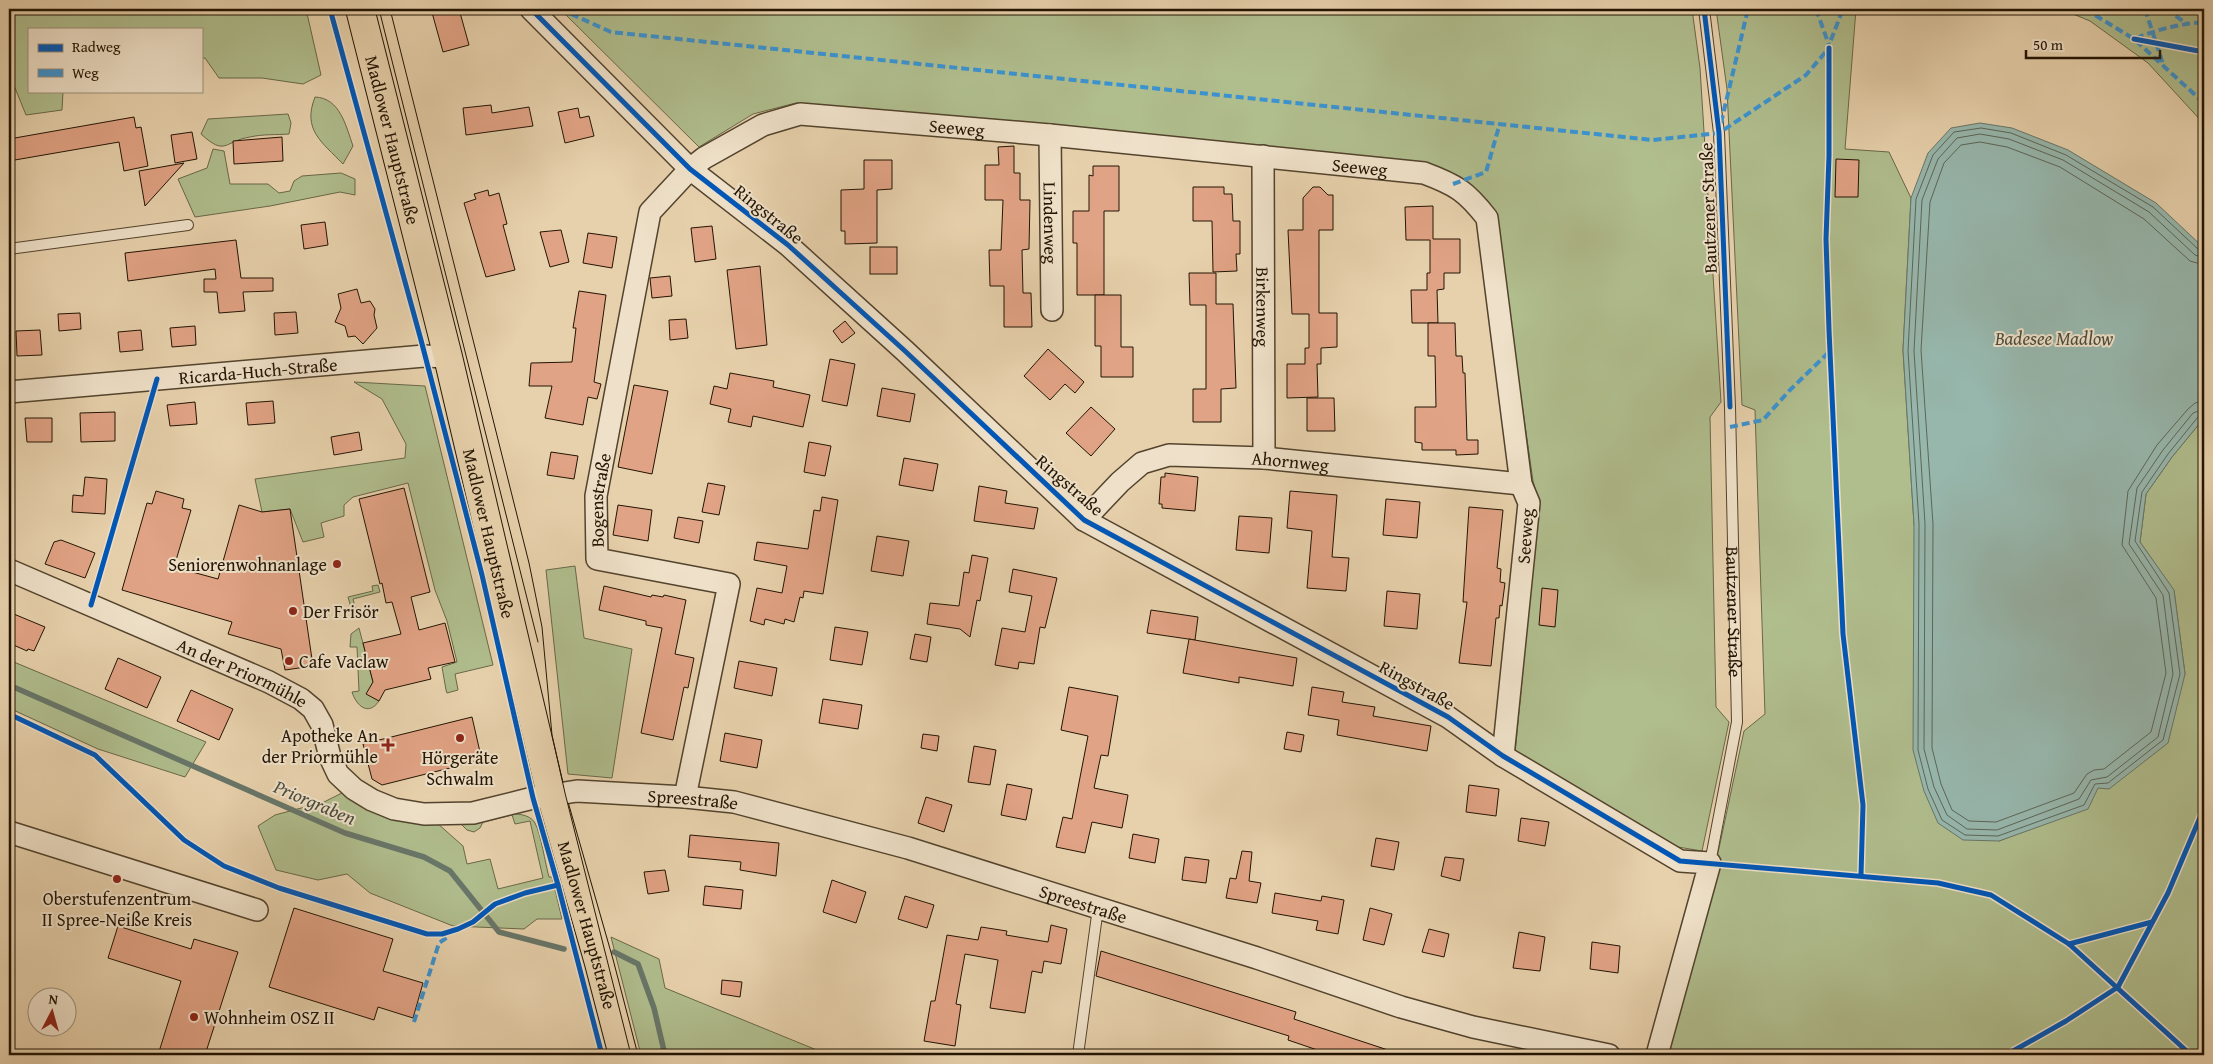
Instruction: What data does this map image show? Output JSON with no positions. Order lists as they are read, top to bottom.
{
  "streets": {
    "main road": ["Madlower Hauptstraße"],
    "street": [
      "Seeweg",
      "Bautzener Straße",
      "Ringstraße",
      "Lindenweg",
      "Birkenweg",
      "Ricarda-Huch-Straße",
      "Ahornweg",
      "Bogenstraße",
      "An der Priormühle",
      "Spreestraße"
    ]
  },
  "crossings": [
    ["Seeweg", "Ringstraße"],
    ["Seeweg", "Lindenweg"],
    ["Seeweg", "Birkenweg"],
    ["Seeweg", "Ahornweg"],
    ["Seeweg", "Bogenstraße"],
    ["Madlower Hauptstraße", "Ricarda-Huch-Straße"],
    ["Madlower Hauptstraße", "An der Priormühle"],
    ["Madlower Hauptstraße", "Spreestraße"],
    ["Bautzener Straße", "Ringstraße"],
    ["Ringstraße", "Ahornweg"],
    ["Ringstraße", "Bogenstraße"],
    ["Birkenweg", "Ahornweg"],
    ["Bogenstraße", "Spreestraße"],
    ["An der Priormühle", "Spreestraße"]
  ],
  "water": ["Badesee Madlow", "Priorgraben"],
  "places": {
    "other": [
      "Seniorenwohnanlage",
      "Der Frisör",
      "Cafe Vaclaw",
      "Hörgeräte Schwalm",
      "Oberstufenzentrum II Spree-Neiße Kreis",
      "Wohnheim OSZ II"
    ],
    "health": ["Apotheke An der Priormühle"]
  },
  "legend": ["Radweg", "Weg"],
  "scale_bar": "50 m",
  "north": "top"
}
